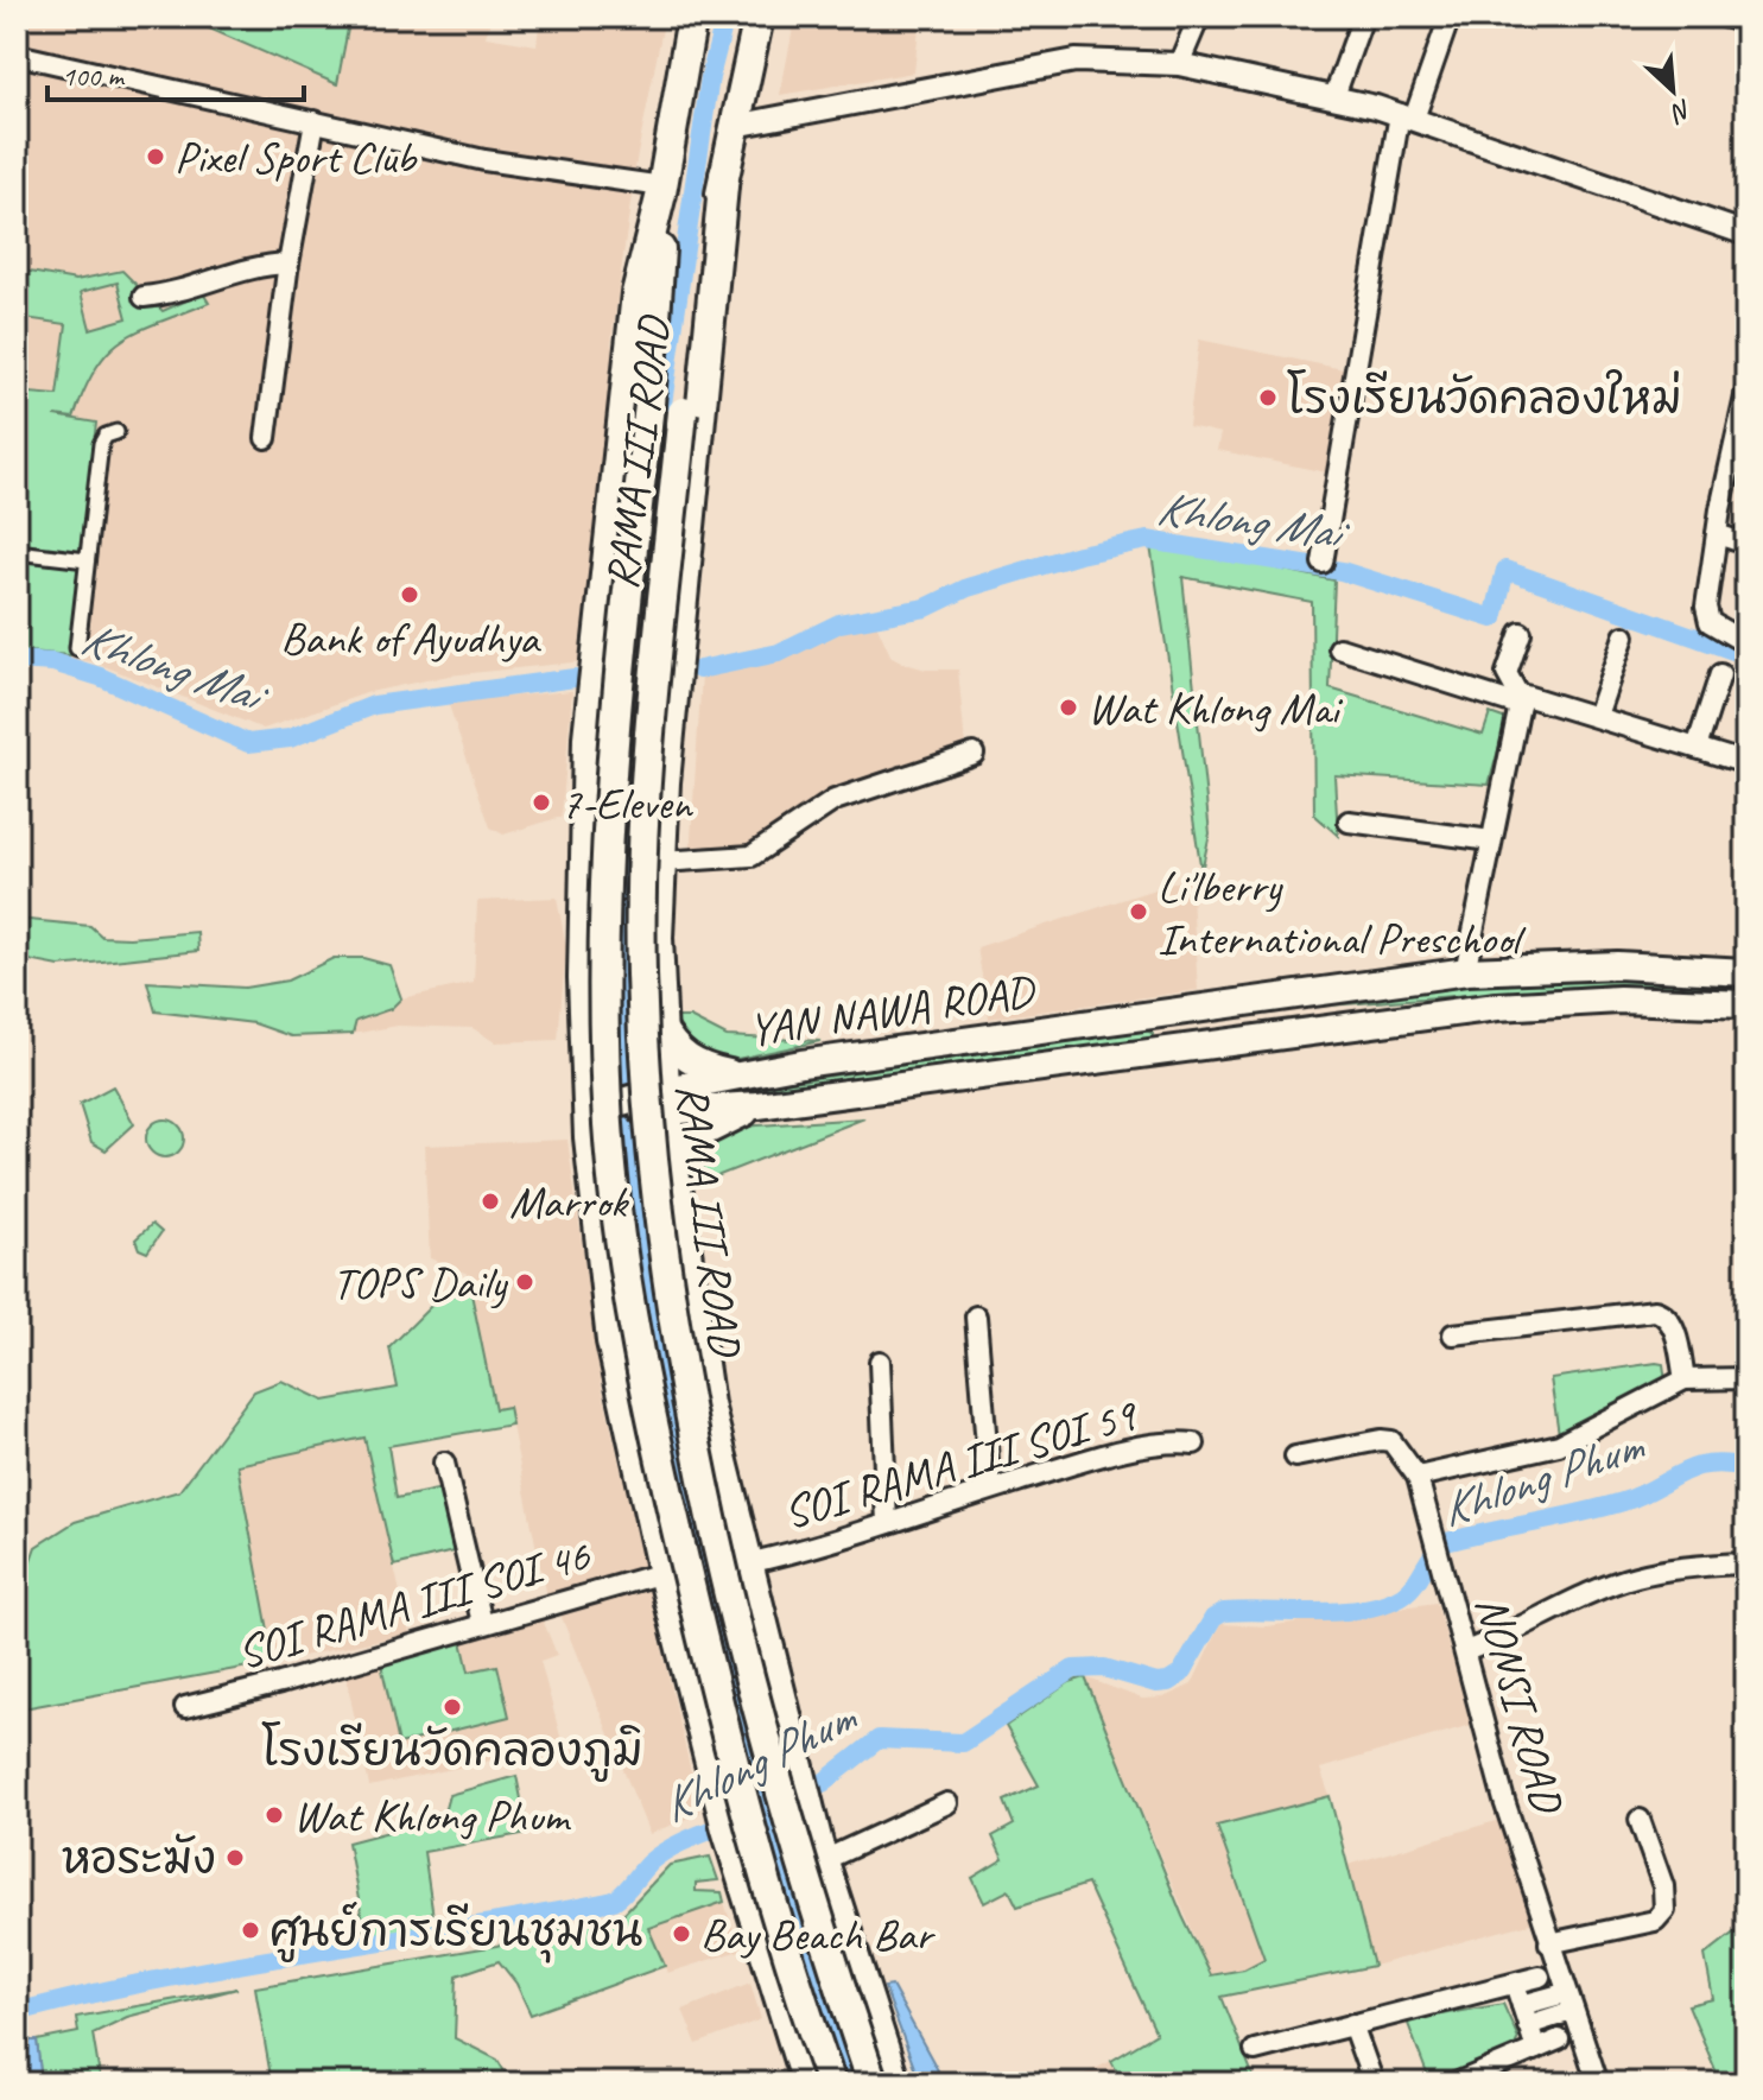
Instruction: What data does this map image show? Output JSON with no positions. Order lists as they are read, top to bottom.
{
  "streets": {
    "main road": ["RAMA III ROAD", "YAN NAWA ROAD"],
    "street": ["SOI RAMA III SOI 59", "SOI RAMA III SOI 46", "NONSI ROAD"]
  },
  "crossings": [
    ["RAMA III ROAD", "YAN NAWA ROAD"],
    ["RAMA III ROAD", "SOI RAMA III SOI 59"],
    ["RAMA III ROAD", "SOI RAMA III SOI 46"]
  ],
  "water": ["Khlong Mai", "Khlong Phum"],
  "places": [
    "Pixel Sport Club",
    "โรงเรียนวัดคลองใหม่",
    "Bank of Ayudhya",
    "Wat Khlong Mai",
    "7-Eleven",
    "Li'lberry International Preschool",
    "Marrok",
    "TOPS Daily",
    "โรงเรียนวัดคลองภูมิ",
    "Wat Khlong Phum",
    "หอระฆัง",
    "ศูนย์การเรียนชุมชน",
    "Bay Beach Bar"
  ],
  "scale_bar": "100 m",
  "north": "bottom right"
}
